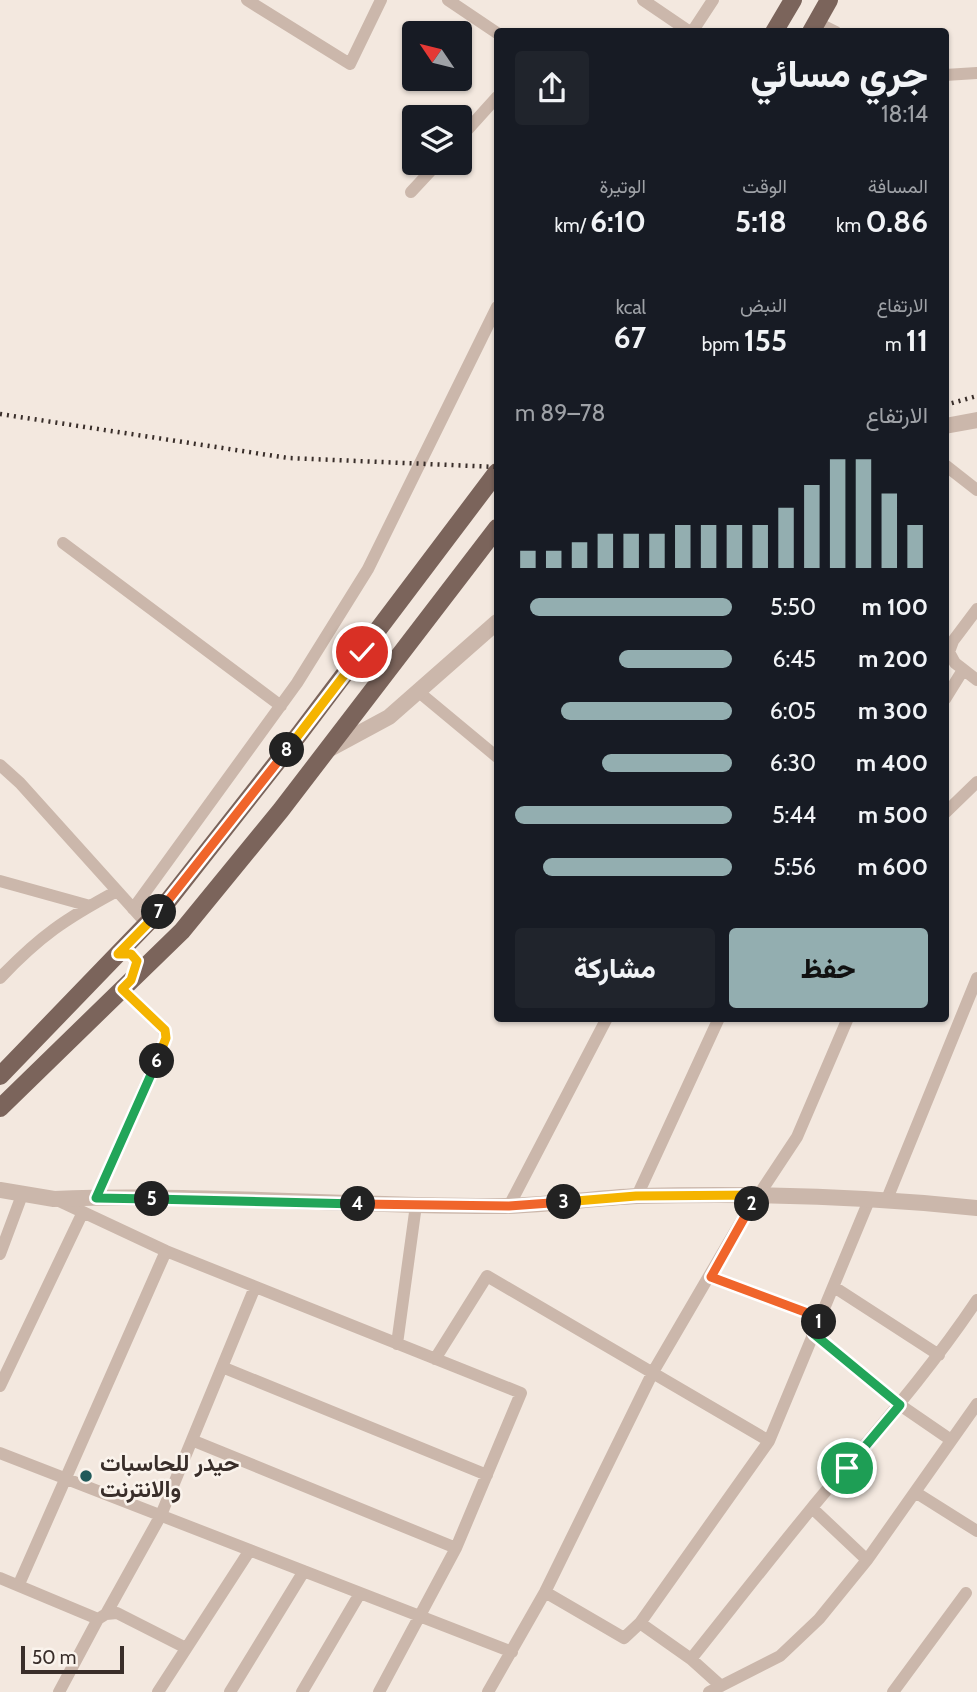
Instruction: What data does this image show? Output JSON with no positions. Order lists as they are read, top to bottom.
{
  "places": ["حيدر للحاسبات والانترنت"],
  "scale_bar": "50 m",
  "north": "top left",
  "page": {
    "heading": ["جري مسائي", "18:14"],
    "stats": [
      ["المسافة", "0.86 km"],
      ["الوقت", "5:18"],
      ["الوتيرة", "6:10 /km"],
      ["الارتفاع", "11 m"],
      ["النبض", "155 bpm"],
      ["kcal", "67"]
    ],
    "chart": ["الارتفاع", "78–89 m"],
    "list": [
      {
        "name": "100 m",
        "note": "5:50"
      },
      {
        "name": "200 m",
        "note": "6:45"
      },
      {
        "name": "300 m",
        "note": "6:05"
      },
      {
        "name": "400 m",
        "note": "6:30"
      },
      {
        "name": "500 m",
        "note": "5:44"
      },
      {
        "name": "600 m",
        "note": "5:56"
      }
    ],
    "pins": [
      "8",
      "7",
      "6",
      "5",
      "3",
      "2",
      "4",
      "1"
    ],
    "buttons": ["حفظ", "مشاركة"],
    "scale": "50 m"
  }
}
